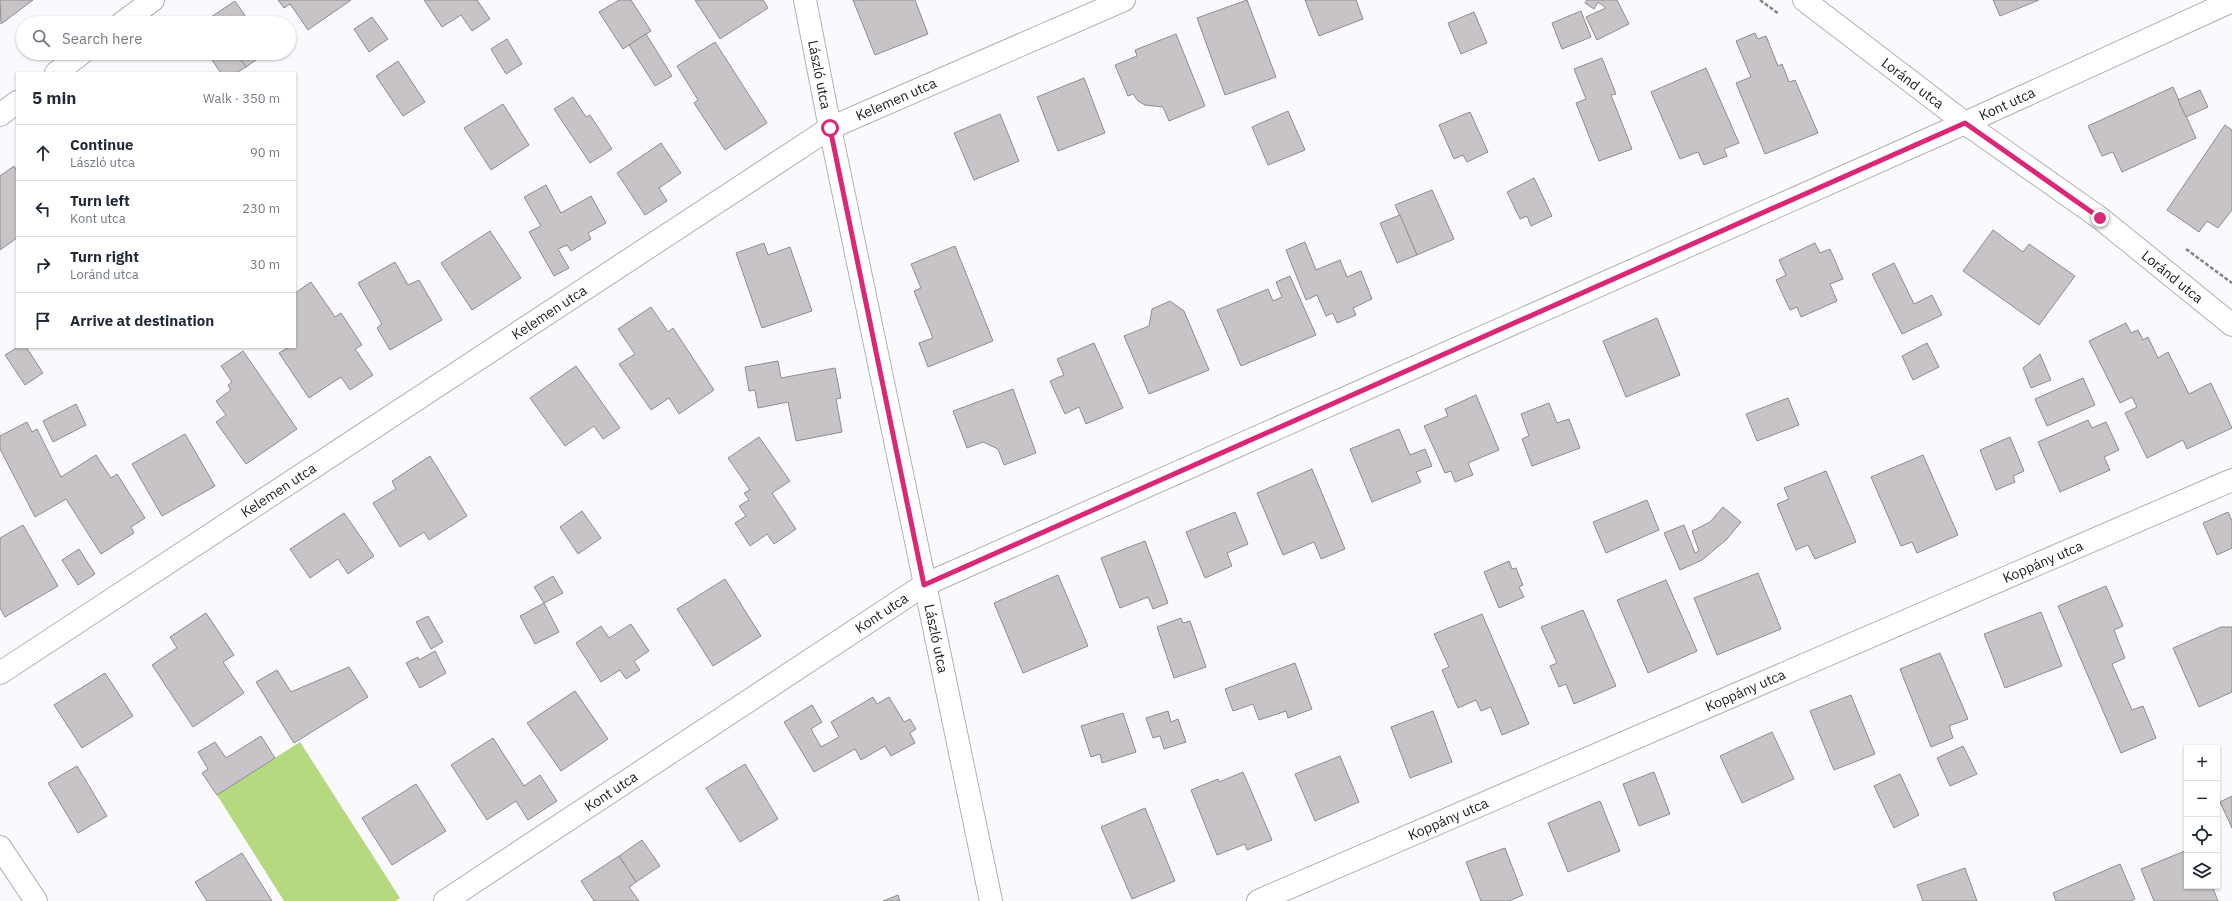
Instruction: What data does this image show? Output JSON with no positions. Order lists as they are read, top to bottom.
{
  "streets": {
    "street": [
      "László utca",
      "Loránd utca",
      "Kelemen utca",
      "Kont utca",
      "Koppány utca"
    ]
  },
  "crossings": [
    ["László utca", "Kelemen utca"],
    ["László utca", "Kont utca"],
    ["Loránd utca", "Kont utca"]
  ],
  "page": {
    "search": "Search here",
    "heading": ["5 min", "Walk · 350 m"],
    "list": [
      ["Continue", "László utca", "90 m"],
      ["Turn left", "Kont utca", "230 m"],
      ["Turn right", "Loránd utca", "30 m"],
      "Arrive at destination"
    ],
    "map_buttons": ["+", "−"]
  }
}
